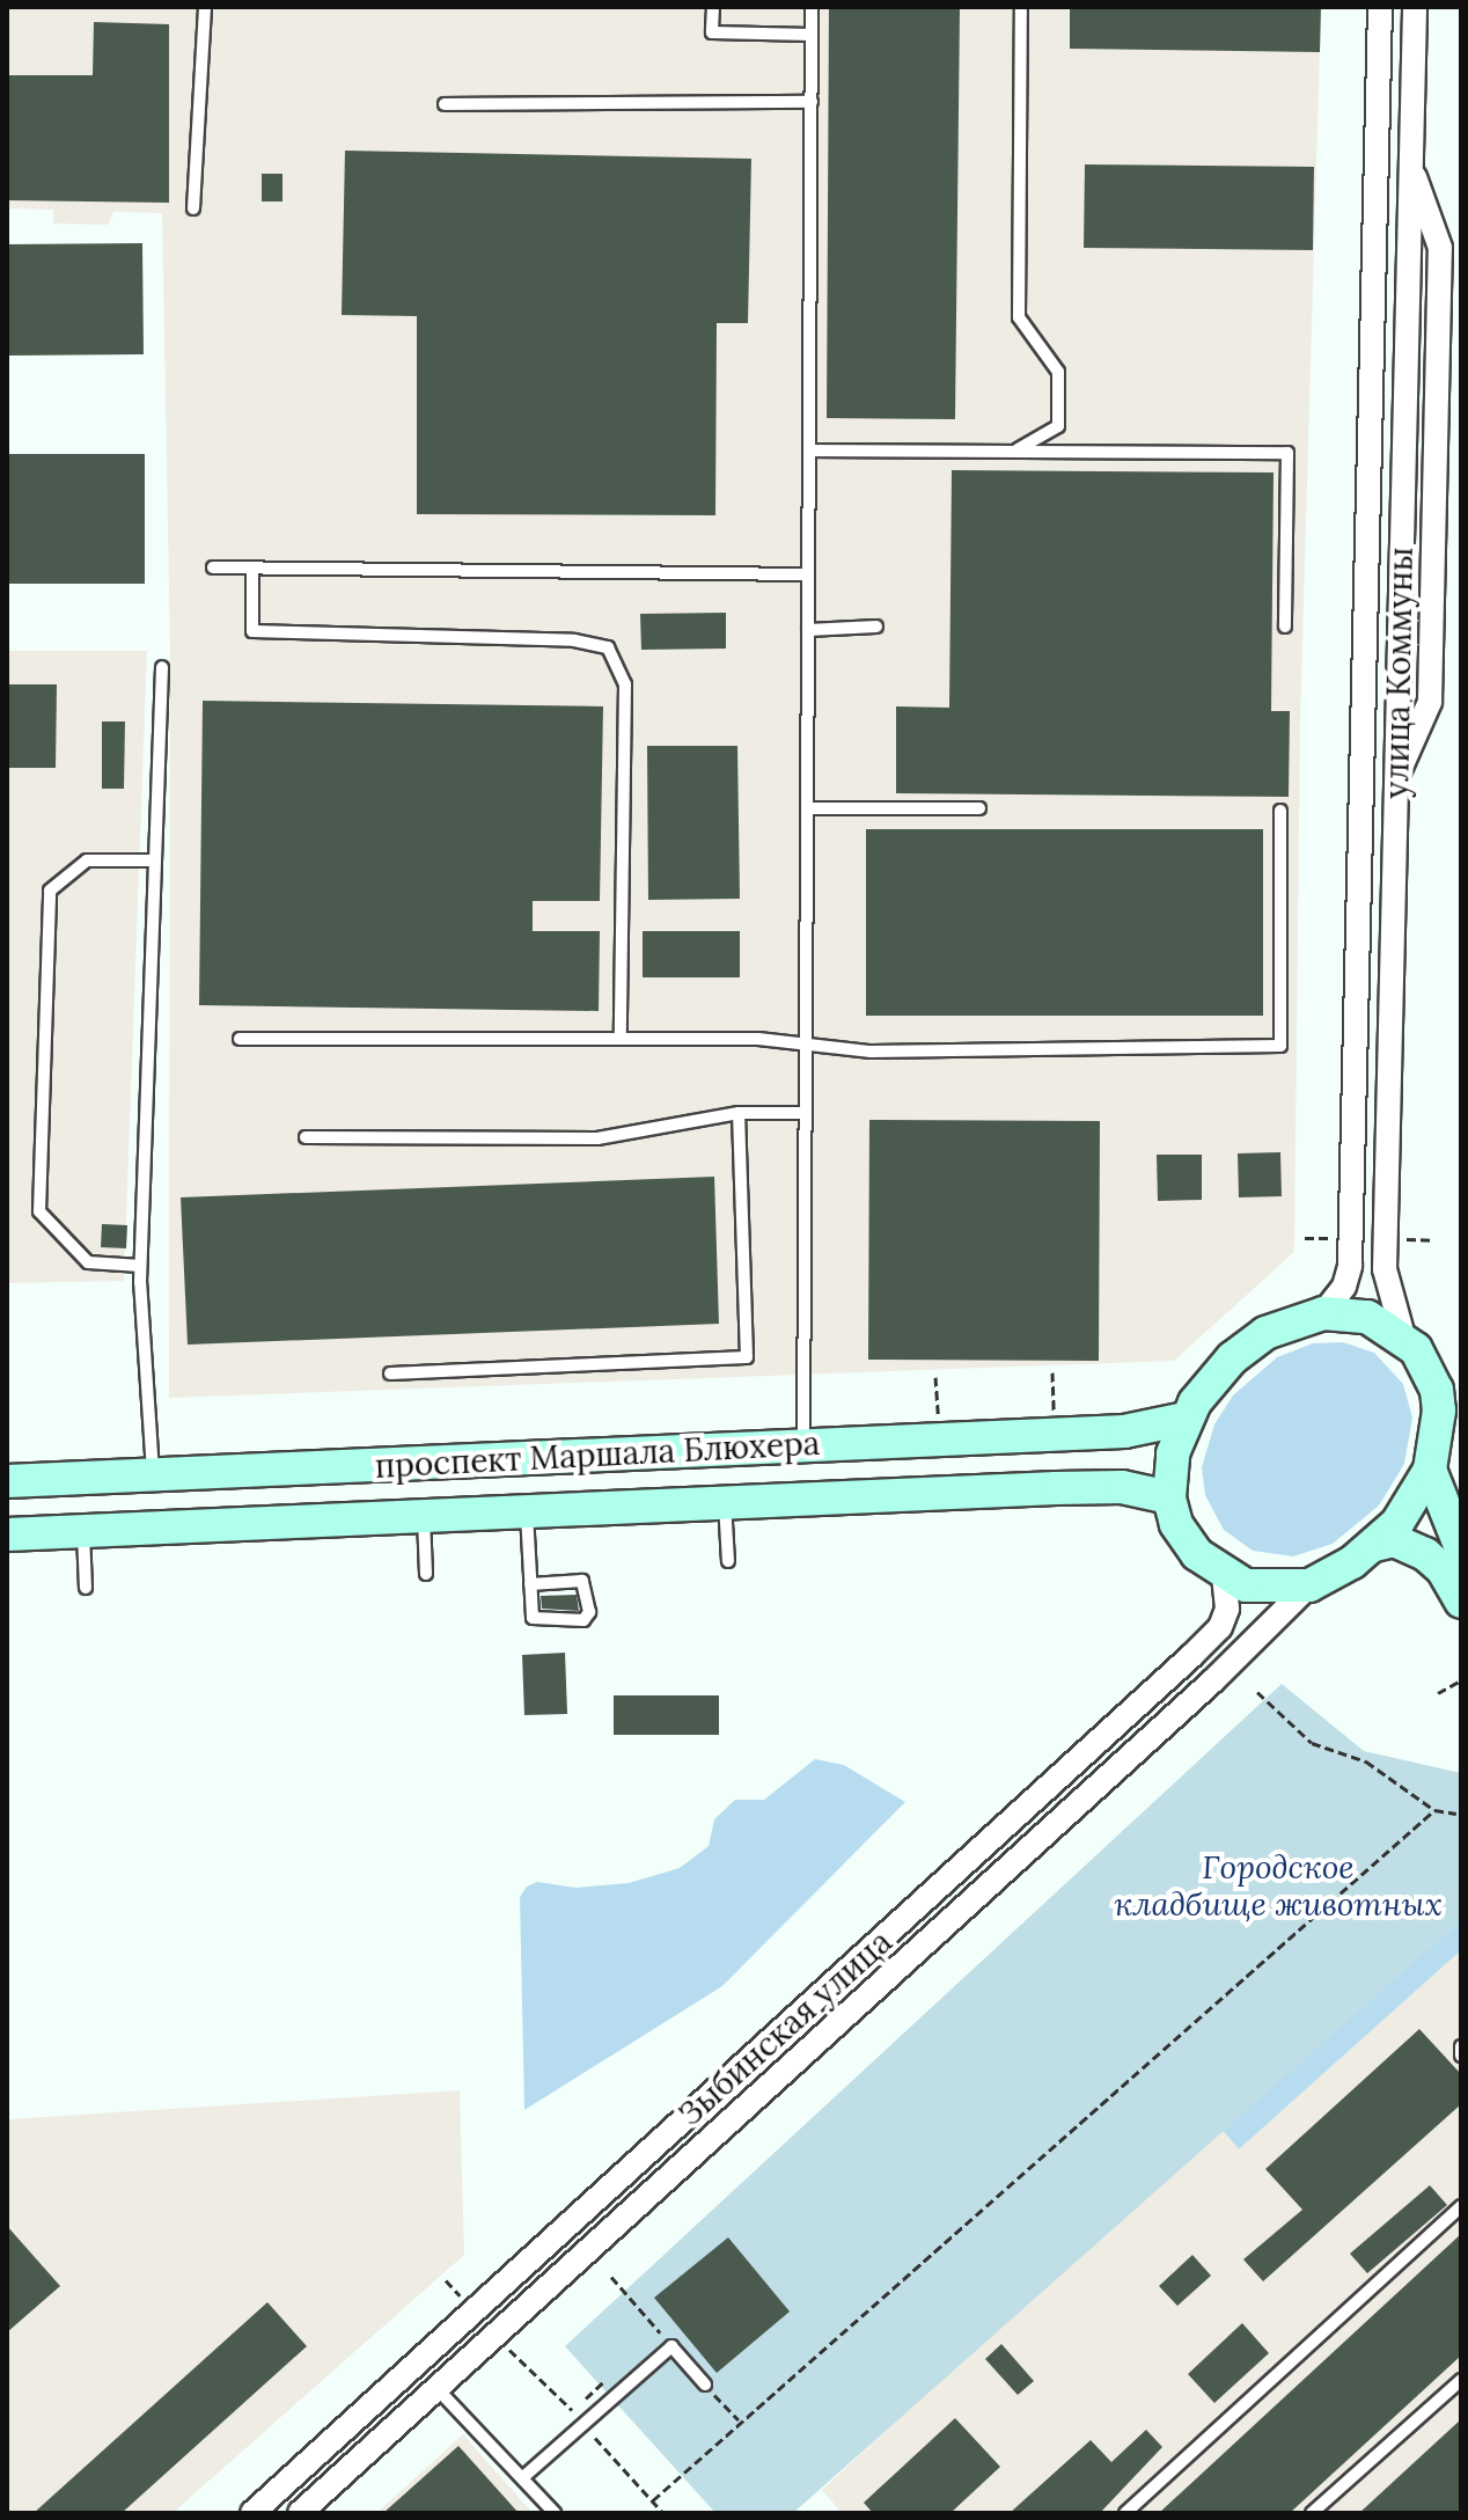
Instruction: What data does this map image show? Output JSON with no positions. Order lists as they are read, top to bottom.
{
  "streets": {
    "street": ["улица Коммуны", "проспект Маршала Блюхера", "Зыбинская улица"]
  },
  "crossings": [
    ["улица Коммуны", "проспект Маршала Блюхера"],
    ["улица Коммуны", "Зыбинская улица"],
    ["проспект Маршала Блюхера", "Зыбинская улица"]
  ],
  "parks": ["Городское кладбище животных"]
}
